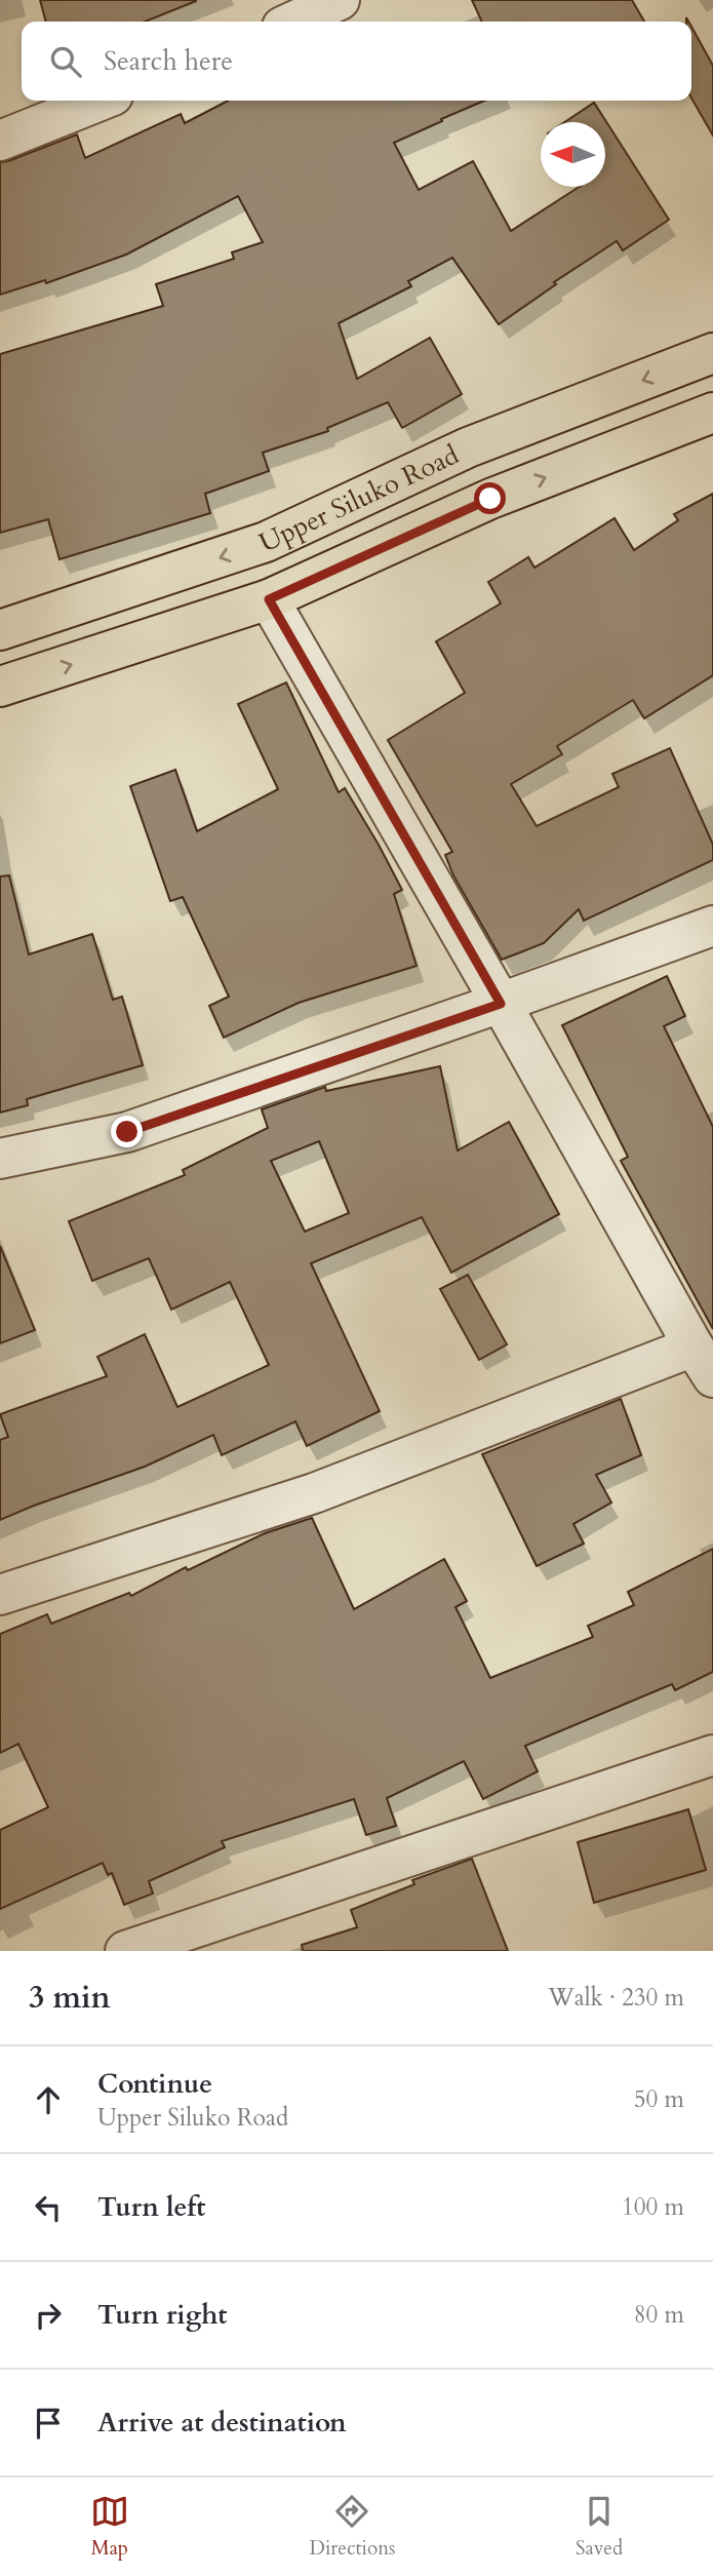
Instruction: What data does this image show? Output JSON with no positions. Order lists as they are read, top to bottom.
{
  "streets": {
    "main road": ["Upper Siluko Road"]
  },
  "north": "left",
  "page": {
    "search": "Search here",
    "heading": ["3 min", "Walk · 230 m"],
    "list": [
      ["Continue", "Upper Siluko Road", "50 m"],
      ["Turn left", "100 m"],
      ["Turn right", "80 m"],
      "Arrive at destination"
    ],
    "nav": ["Map", "Directions", "Saved"]
  }
}
